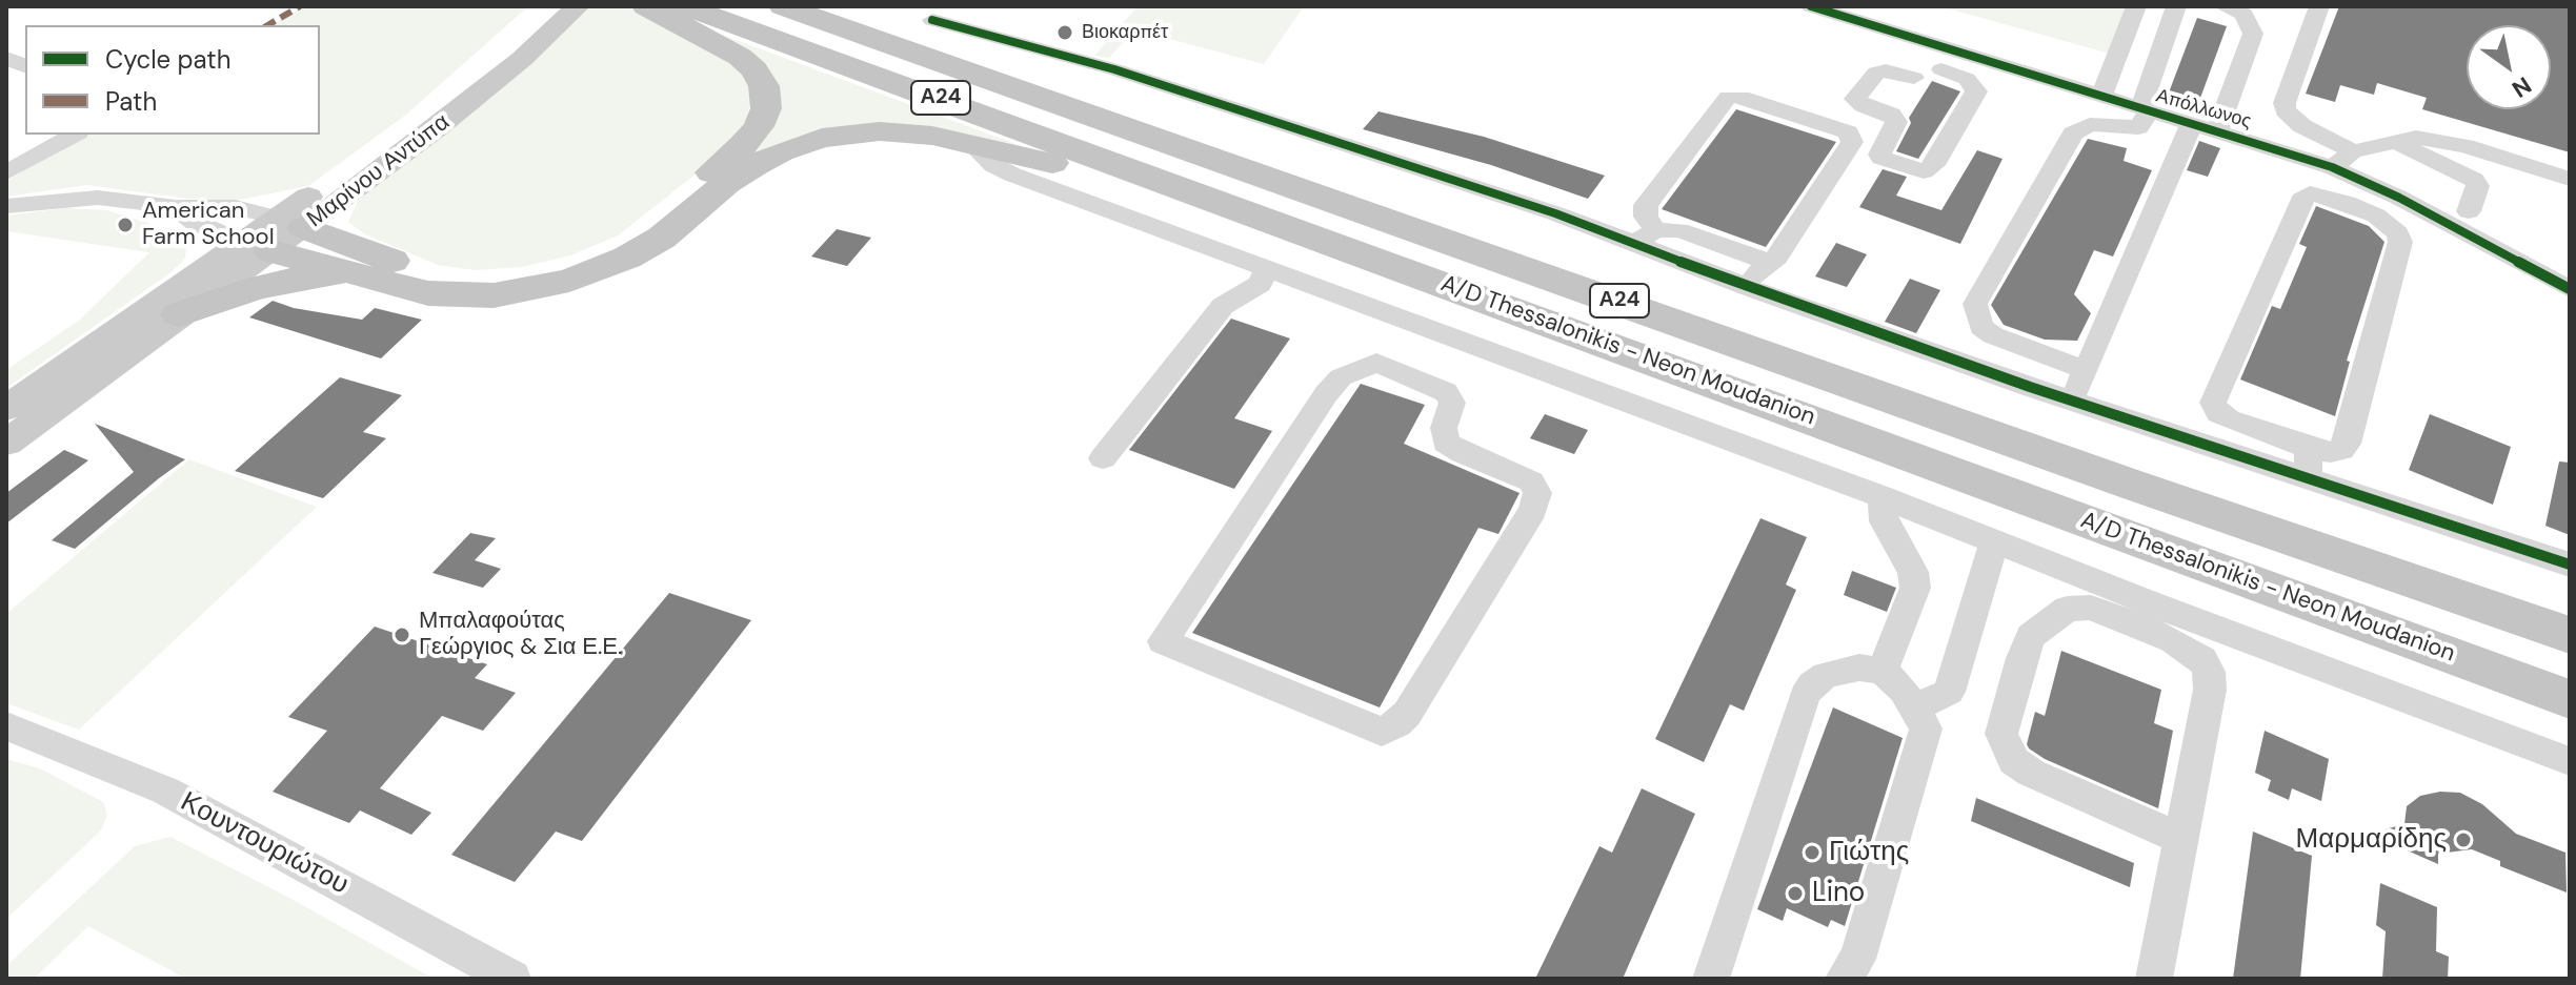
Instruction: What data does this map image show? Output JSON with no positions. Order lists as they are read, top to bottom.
{
  "streets": {
    "highway": ["Α24", "A/D Thessalonikis - Neon Moudanion"],
    "main road": ["Μαρίνου Αντύπα"],
    "street": ["Απόλλωνος", "Κουντουριώτου"]
  },
  "places": [
    "Βιοκαρπέτ",
    "American Farm School",
    "Μπαλαφούτας Γεώργιος & Σια Ε.Ε.",
    "Μαρμαρίδης",
    "Γιώτης",
    "Lino"
  ],
  "legend": ["Cycle path", "Path"],
  "north": "bottom right"
}
